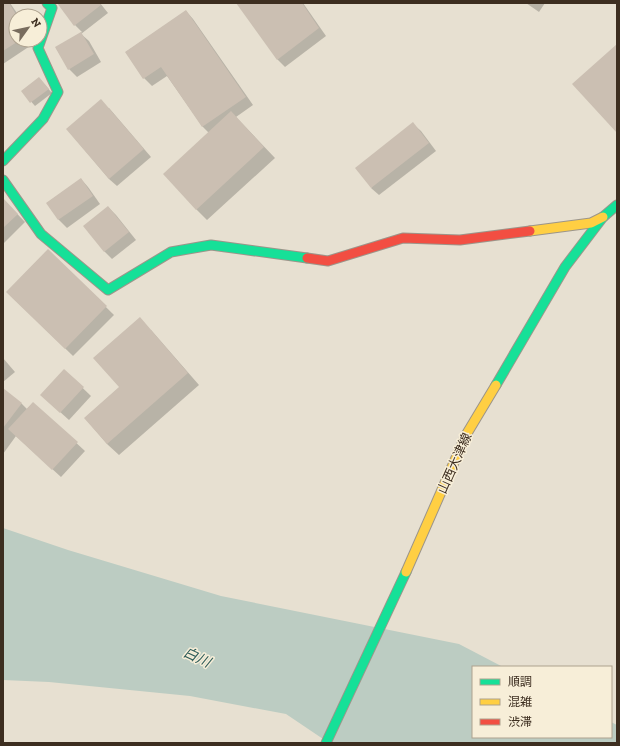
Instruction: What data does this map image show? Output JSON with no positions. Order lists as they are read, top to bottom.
{
  "streets": {
    "street": ["山西大津線"]
  },
  "water": ["白川"],
  "legend": ["順調", "混雑", "渋滞"],
  "north": "top right"
}
